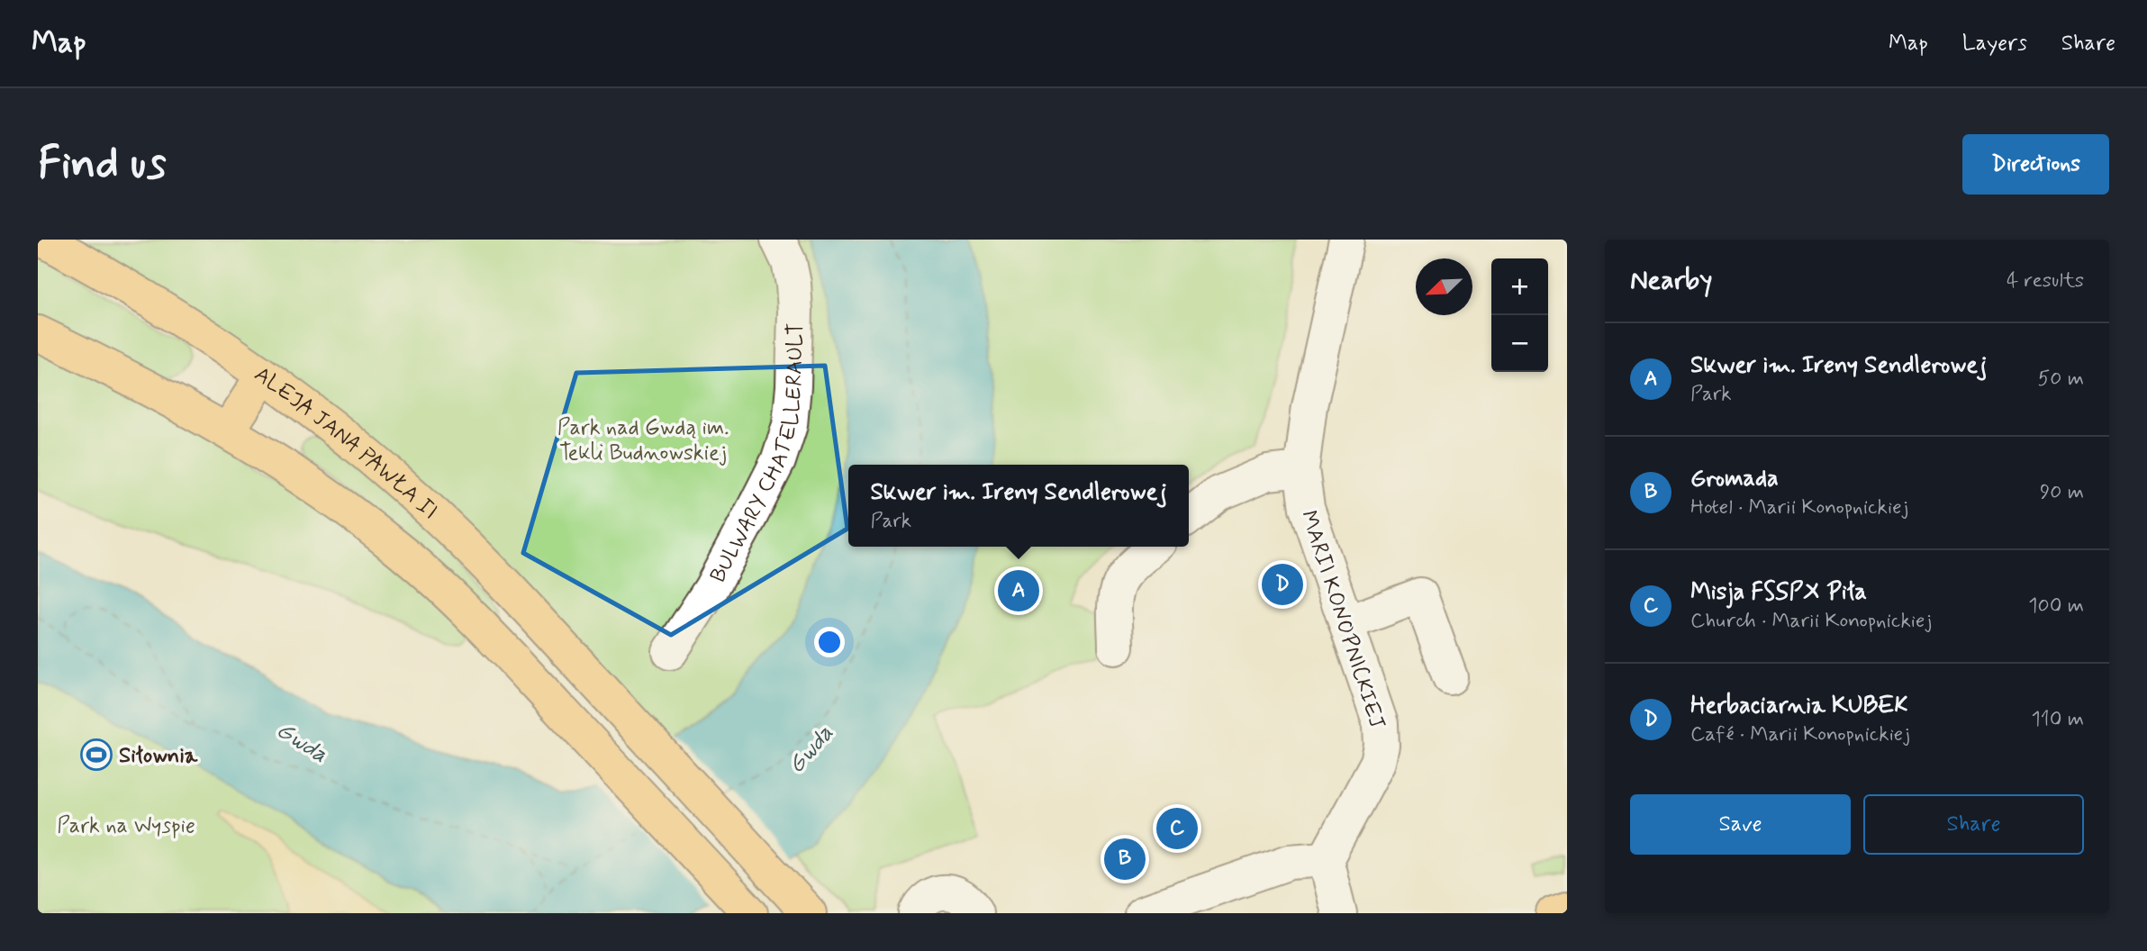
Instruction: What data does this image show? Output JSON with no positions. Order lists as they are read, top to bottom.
{
  "streets": {
    "main road": ["ALEJA JANA PAWŁA II"],
    "street": ["BULWARY CHATELLERAULT", "MARII KONOPNICKIEJ"]
  },
  "water": ["Gwda"],
  "parks": ["Park nad Gwdą im. Tekli Budnowskiej", "Park na Wyspie"],
  "places": {
    "sports": ["Siłownia"]
  },
  "north": "bottom left",
  "page": {
    "header": "Map",
    "nav": ["Map", "Layers", "Share"],
    "buttons": [
      "Directions",
      ["Save", "Share"]
    ],
    "title": "Find us",
    "heading": ["Nearby", "4 results"],
    "map_buttons": ["+", "−"],
    "list": [
      {
        "mark": "A",
        "name": "Skwer im. Ireny Sendlerowej",
        "note": "Park",
        "value": "50 m"
      },
      {
        "mark": "B",
        "name": "Gromada",
        "note": "Hotel · Marii Konopnickiej",
        "value": "90 m"
      },
      {
        "mark": "C",
        "name": "Misja FSSPX Piła",
        "note": "Church · Marii Konopnickiej",
        "value": "100 m"
      },
      {
        "mark": "D",
        "name": "Herbaciarnia KUBEK",
        "note": "Café · Marii Konopnickiej",
        "value": "110 m"
      }
    ],
    "popup": ["Skwer im. Ireny Sendlerowej", "Park"],
    "pins": [
      "D",
      "A",
      "C",
      "B"
    ]
  }
}
